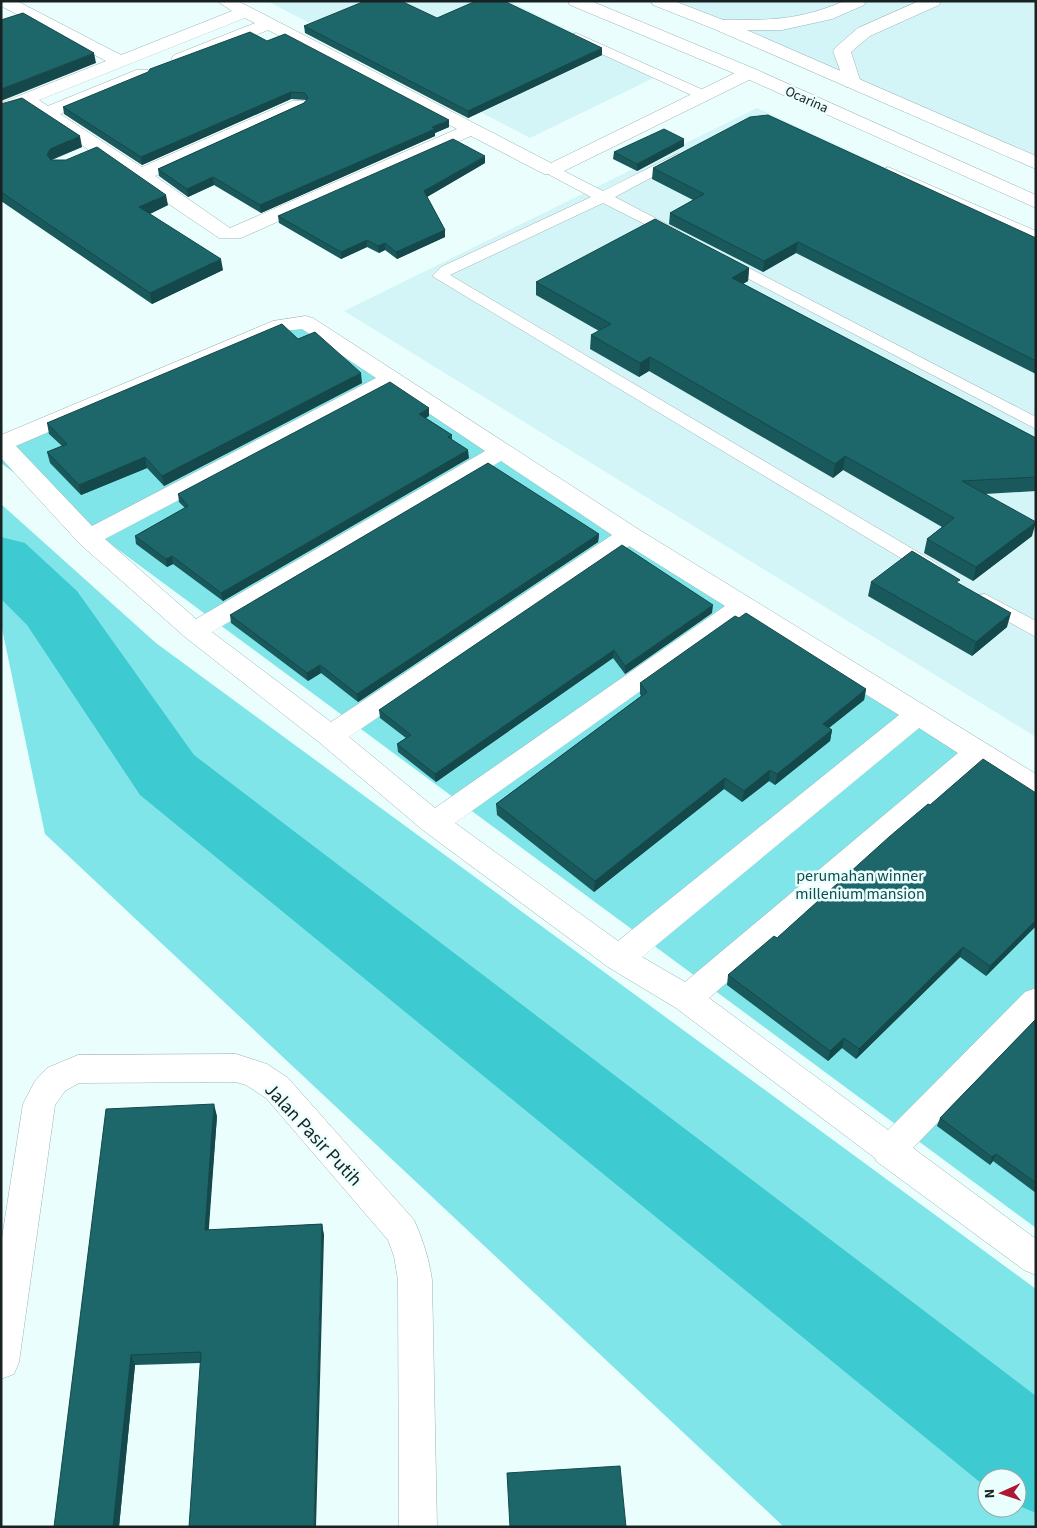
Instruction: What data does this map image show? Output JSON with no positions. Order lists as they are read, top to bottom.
{
  "streets": {
    "street": ["Ocarina", "Jalan Pasir Putih"]
  },
  "parks": ["perumahan winner millenium mansion"],
  "north": "left"
}
